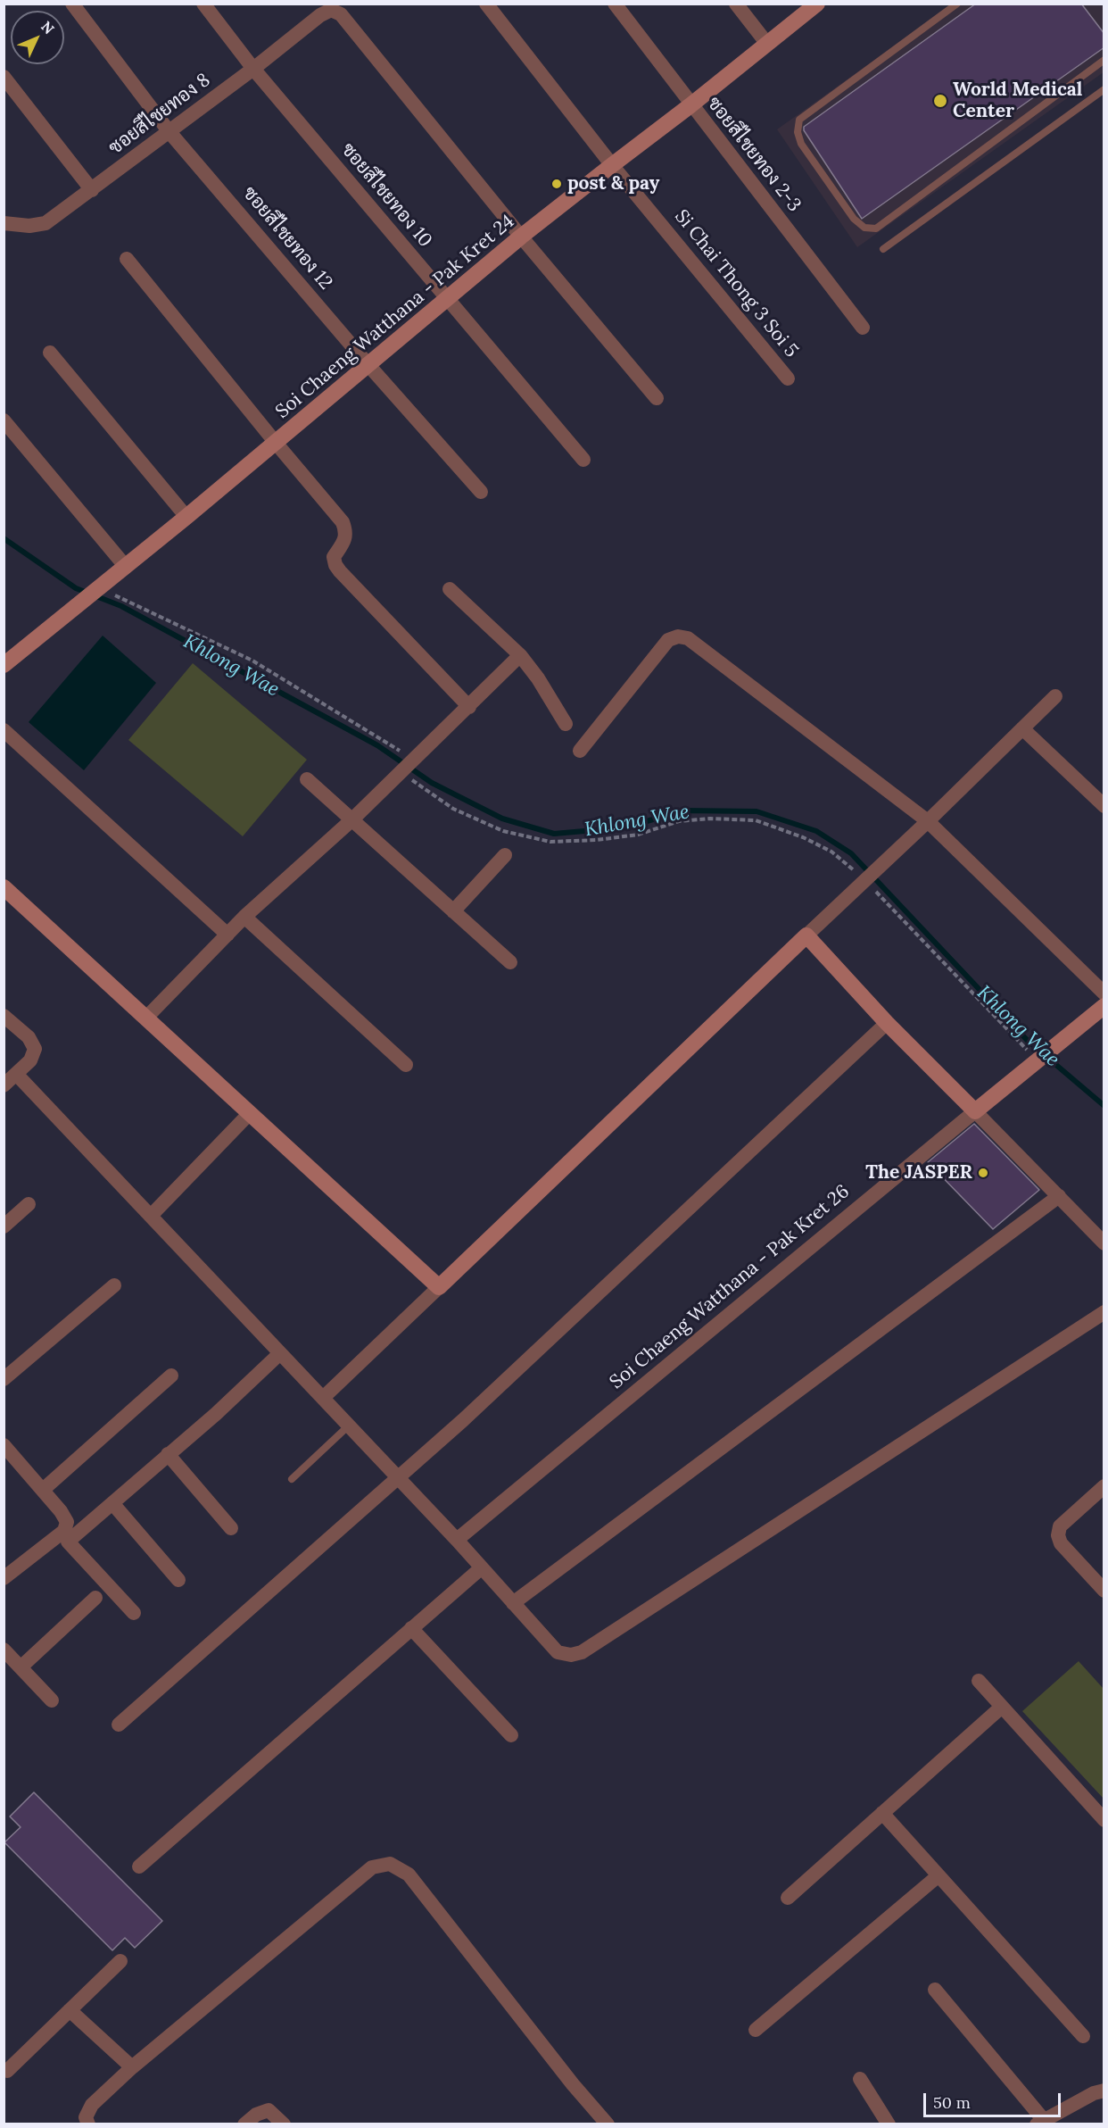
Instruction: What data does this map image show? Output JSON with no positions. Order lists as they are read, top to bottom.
{
  "streets": {
    "street": [
      "ซอยสีไชยทอง 8",
      "ซอยสีไชยทอง 2-3",
      "ซอยสีไชยทอง 10",
      "ซอยสีไชยทอง 12",
      "Si Chai Thong 3 Soi 5",
      "Soi Chaeng Watthana - Pak Kret 24",
      "Soi Chaeng Watthana - Pak Kret 26"
    ]
  },
  "crossings": [
    ["ซอยสีไชยทอง 8", "ซอยสีไชยทอง 10"],
    ["ซอยสีไชยทอง 8", "ซอยสีไชยทอง 12"],
    ["ซอยสีไชยทอง 8", "Soi Chaeng Watthana - Pak Kret 24"],
    ["ซอยสีไชยทอง 2-3", "Soi Chaeng Watthana - Pak Kret 24"],
    ["ซอยสีไชยทอง 10", "Soi Chaeng Watthana - Pak Kret 24"],
    ["ซอยสีไชยทอง 12", "Soi Chaeng Watthana - Pak Kret 24"],
    ["Si Chai Thong 3 Soi 5", "Soi Chaeng Watthana - Pak Kret 24"]
  ],
  "water": ["Khlong Wae"],
  "places": ["World Medical Center", "post & pay", "The JASPER"],
  "scale_bar": "50 m",
  "north": "top right"
}
